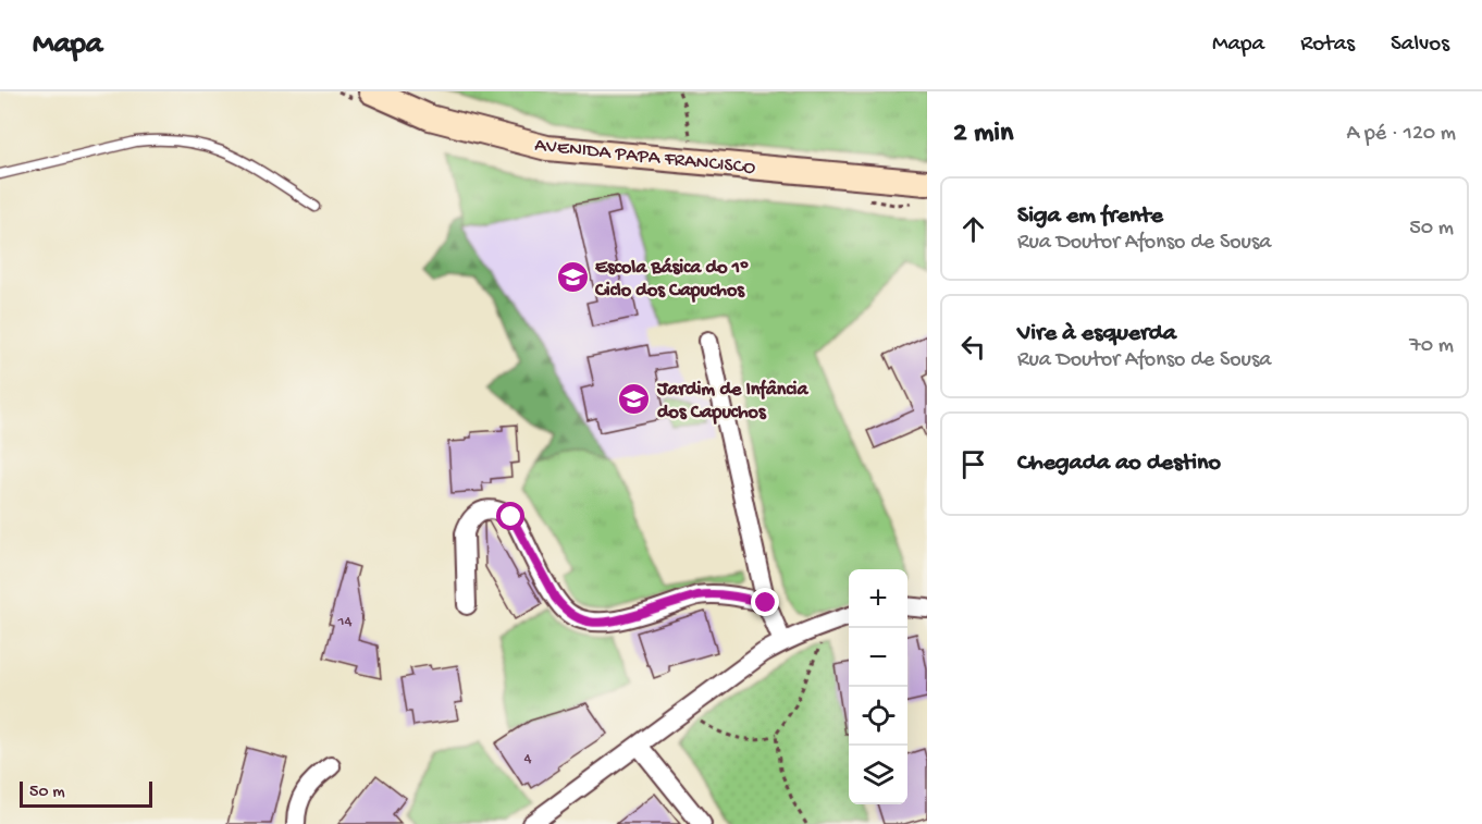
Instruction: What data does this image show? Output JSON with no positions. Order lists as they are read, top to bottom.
{
  "streets": {
    "main road": ["AVENIDA PAPA FRANCISCO"]
  },
  "places": {
    "school or university": ["Escola Básica do 1º Ciclo dos Capuchos", "Jardim de Infância dos Capuchos"]
  },
  "house_numbers": ["14", "4"],
  "scale_bar": "50 m",
  "page": {
    "header": "Mapa",
    "nav": ["Mapa", "Rotas", "Salvos"],
    "heading": ["2 min", "A pé · 120 m"],
    "list": [
      ["Siga em frente", "Rua Doutor Afonso de Sousa", "50 m"],
      ["Vire à esquerda", "Rua Doutor Afonso de Sousa", "70 m"],
      "Chegada ao destino"
    ],
    "map_buttons": ["+", "−"],
    "scale": "50 m"
  }
}
